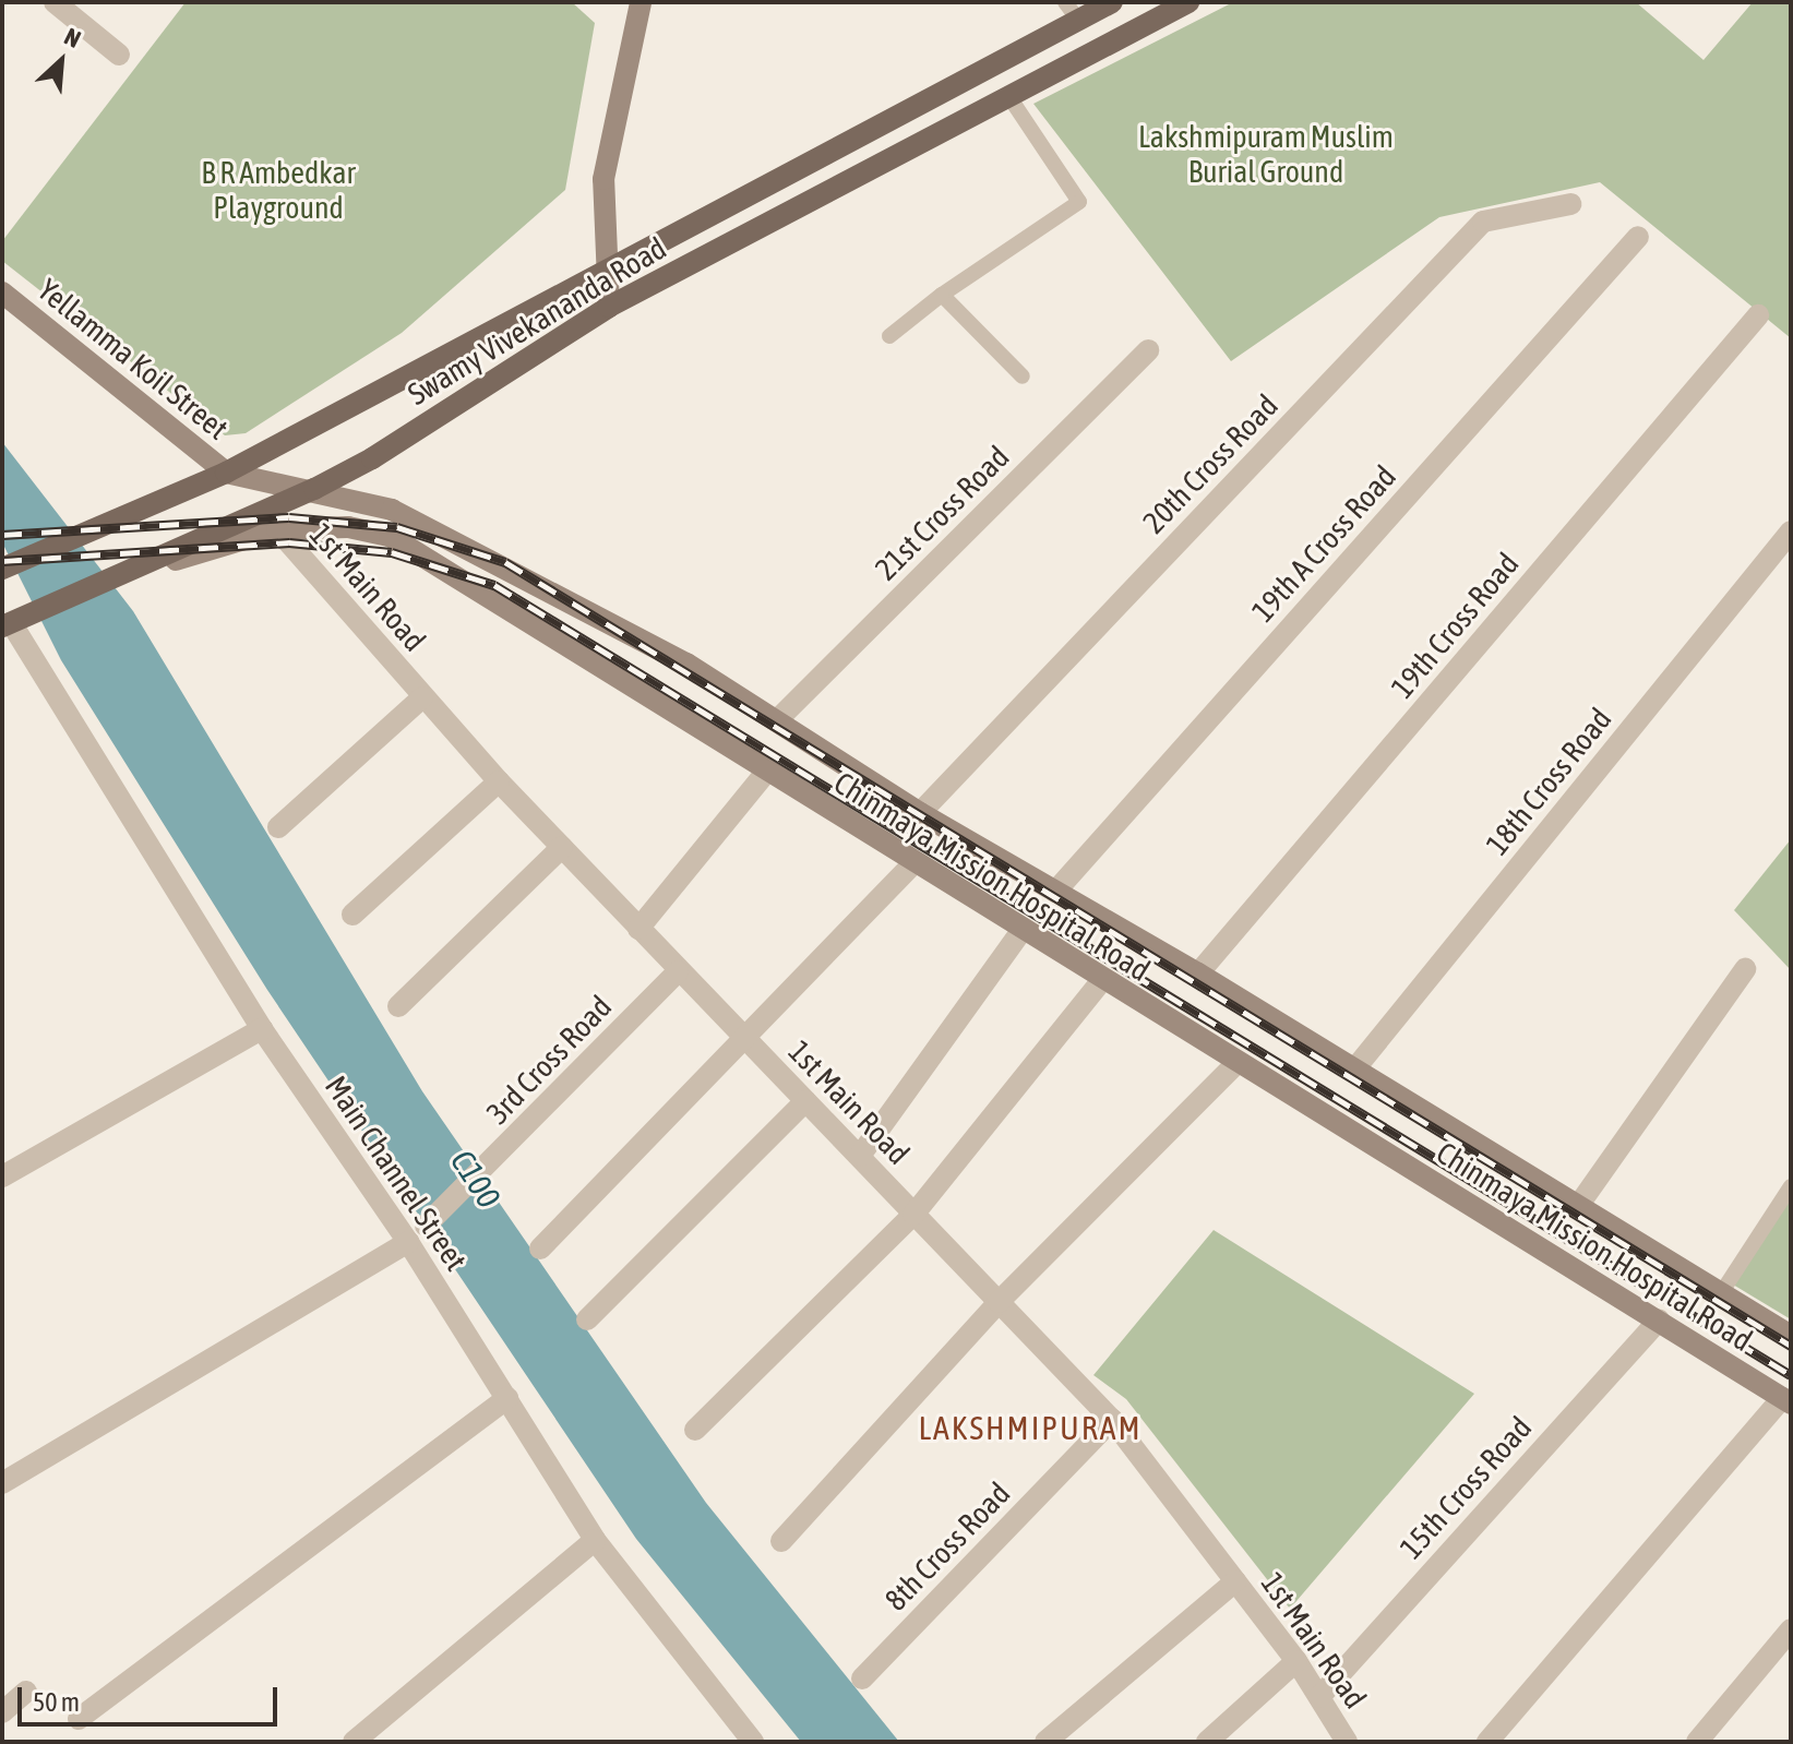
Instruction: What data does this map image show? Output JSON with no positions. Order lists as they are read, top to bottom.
{
  "streets": {
    "main road": ["Swamy Vivekananda Road", "Yellamma Koil Street", "Chinmaya Mission Hospital Road"],
    "street": [
      "20th Cross Road",
      "21st Cross Road",
      "19th A Cross Road",
      "1st Main Road",
      "19th Cross Road",
      "18th Cross Road",
      "3rd Cross Road",
      "Main Channel Street",
      "15th Cross Road",
      "8th Cross Road"
    ]
  },
  "crossings": [
    ["Swamy Vivekananda Road", "Yellamma Koil Street"],
    ["Swamy Vivekananda Road", "Chinmaya Mission Hospital Road"],
    ["Swamy Vivekananda Road", "Main Channel Street"],
    ["Yellamma Koil Street", "Chinmaya Mission Hospital Road"],
    ["20th Cross Road", "Chinmaya Mission Hospital Road"],
    ["21st Cross Road", "Chinmaya Mission Hospital Road"],
    ["19th A Cross Road", "Chinmaya Mission Hospital Road"],
    ["1st Main Road", "Chinmaya Mission Hospital Road"],
    ["1st Main Road", "3rd Cross Road"],
    ["1st Main Road", "15th Cross Road"],
    ["1st Main Road", "8th Cross Road"],
    ["19th Cross Road", "Chinmaya Mission Hospital Road"],
    ["18th Cross Road", "Chinmaya Mission Hospital Road"],
    ["Chinmaya Mission Hospital Road", "15th Cross Road"]
  ],
  "districts": ["LAKSHMIPURAM"],
  "water": ["C100"],
  "parks": ["Lakshmipuram Muslim Burial Ground", "B R Ambedkar Playground"],
  "scale_bar": "50 m",
  "north": "top right"
}
